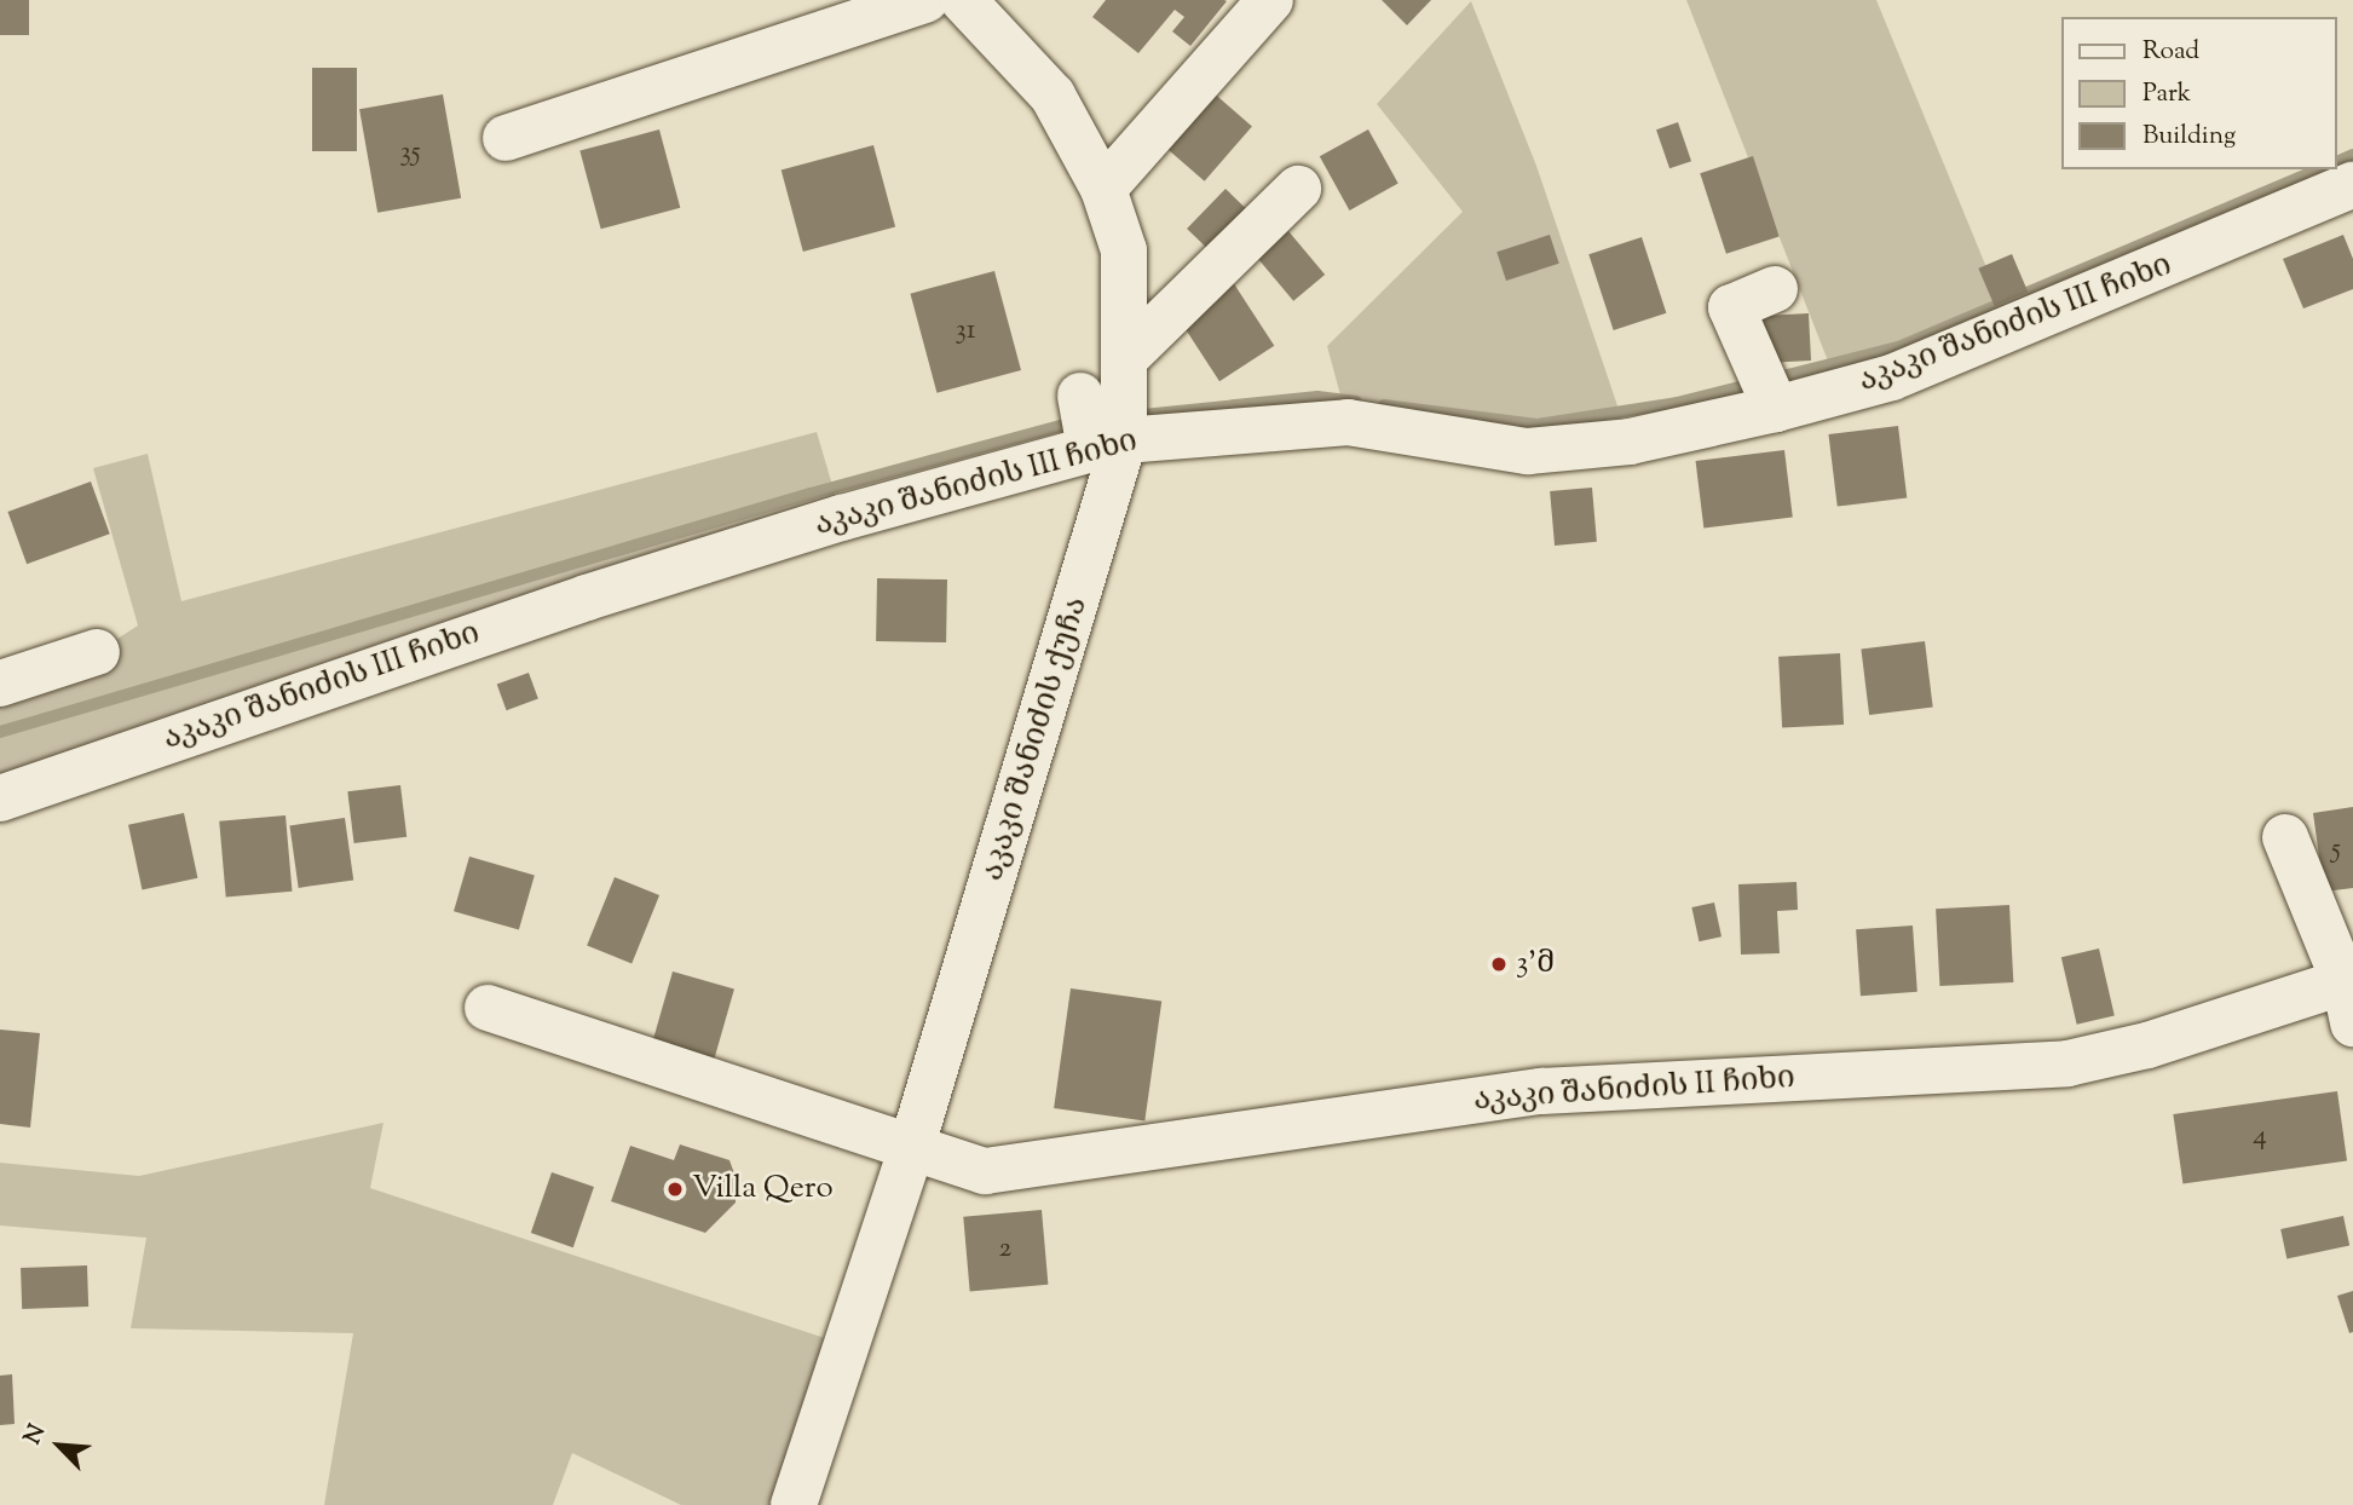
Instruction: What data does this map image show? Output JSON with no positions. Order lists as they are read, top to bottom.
{
  "streets": {
    "street": ["აკაკი შანიძის III ჩიხი", "აკაკი შანიძის ქუჩა", "აკაკი შანიძის II ჩიხი"]
  },
  "crossings": [
    ["აკაკი შანიძის III ჩიხი", "აკაკი შანიძის ქუჩა"],
    ["აკაკი შანიძის ქუჩა", "აკაკი შანიძის II ჩიხი"]
  ],
  "places": ["3'მ", "Villa Qero"],
  "house_numbers": [
    "35",
    "31",
    "5",
    "4",
    "2"
  ],
  "legend": ["Road", "Park", "Building"],
  "north": "top left"
}
